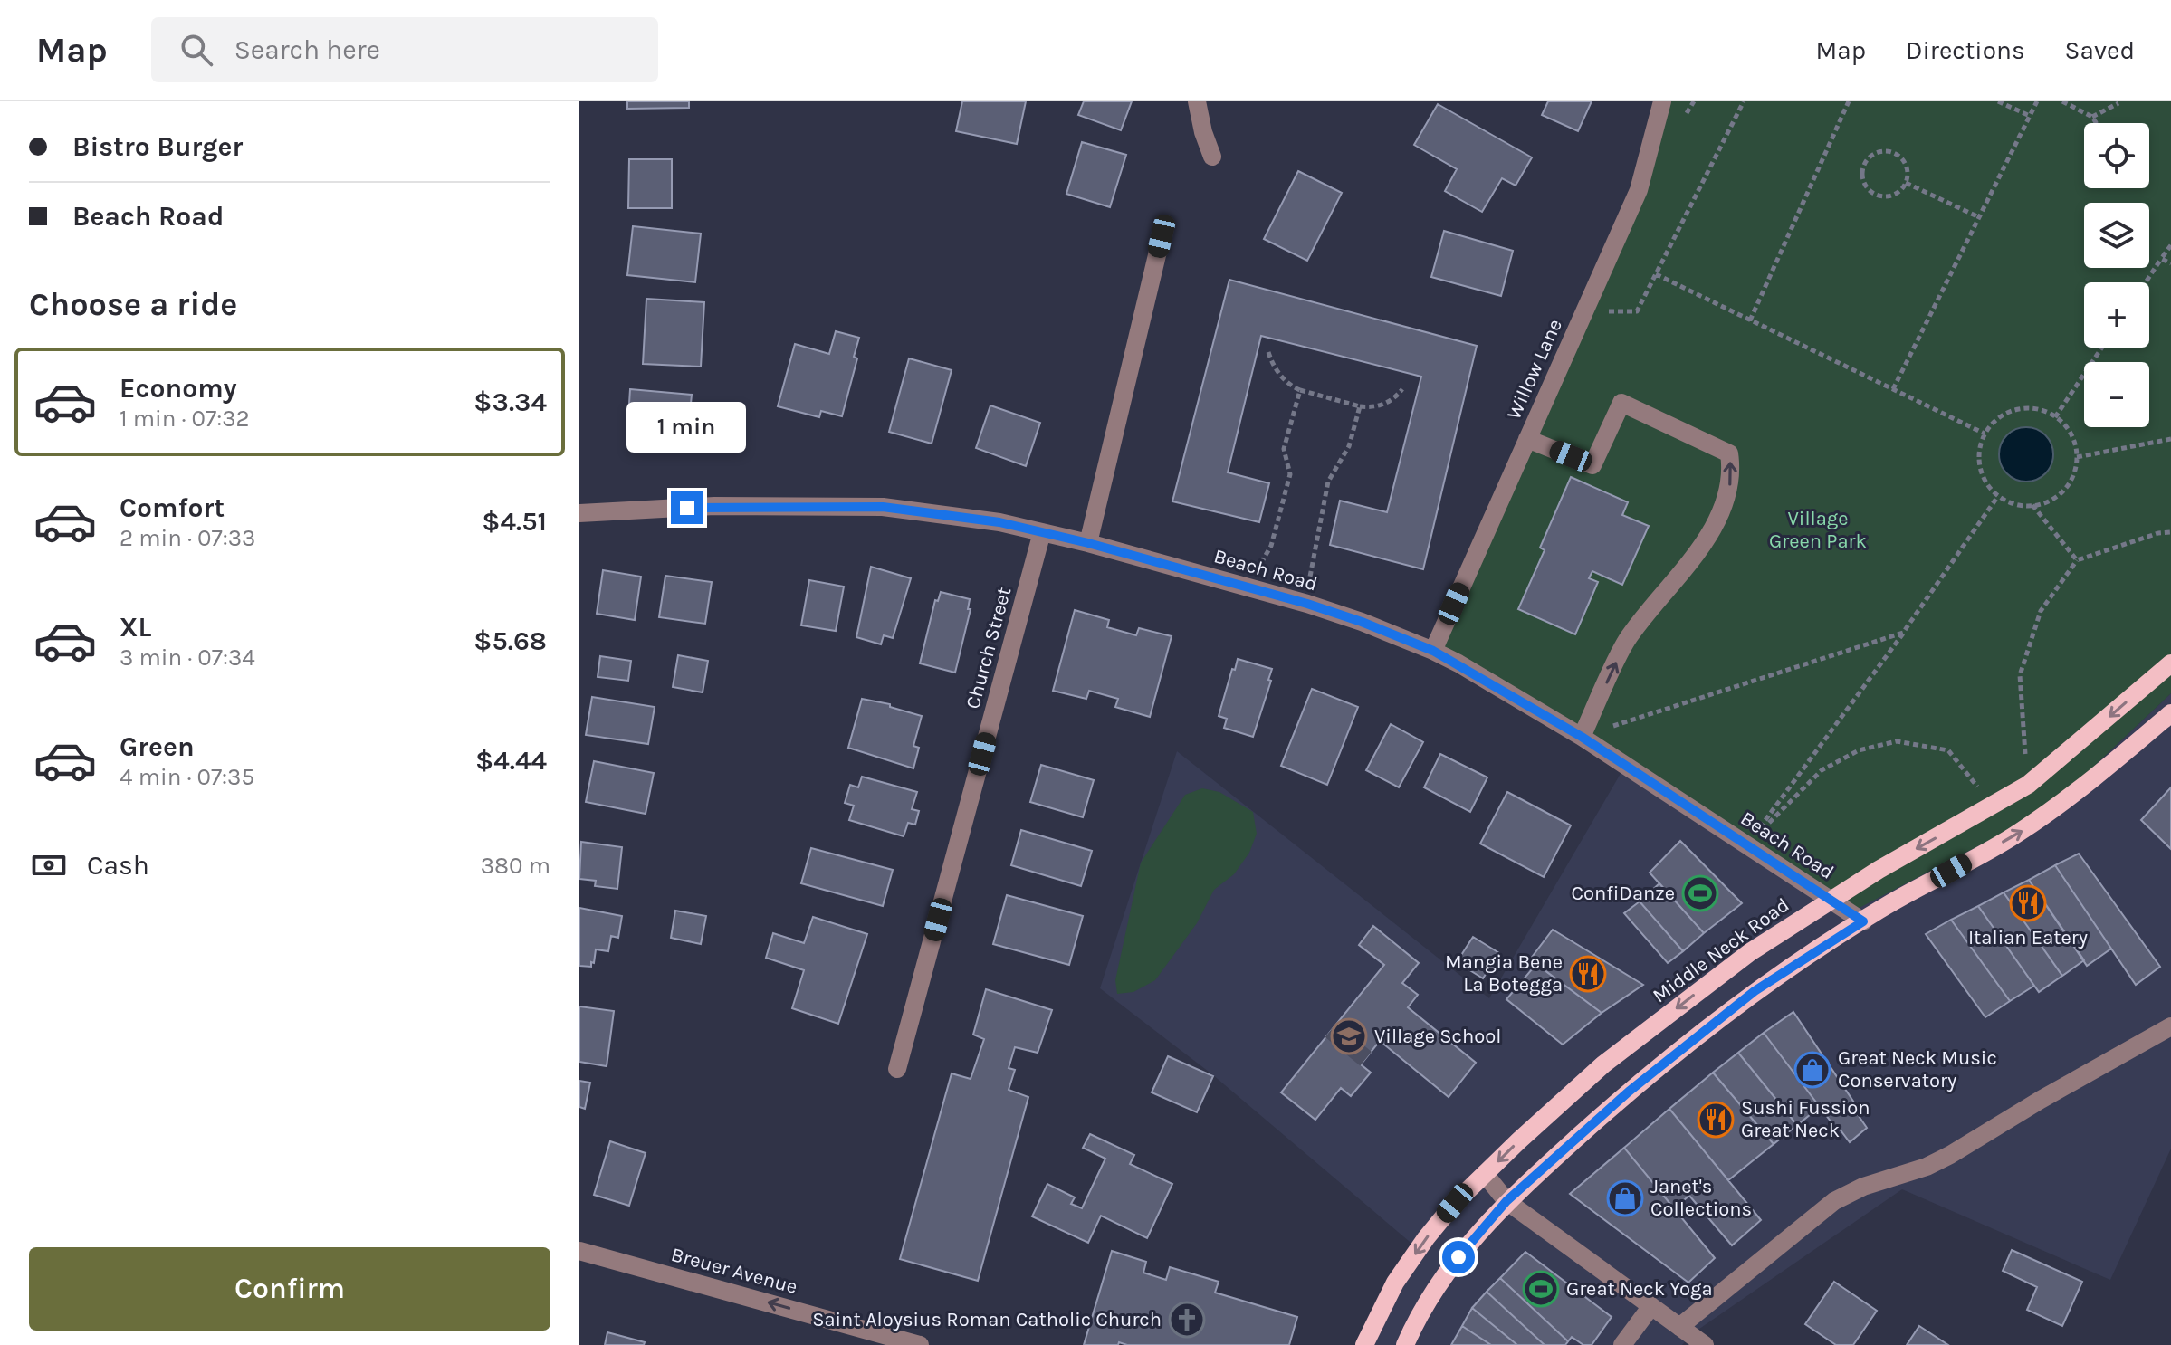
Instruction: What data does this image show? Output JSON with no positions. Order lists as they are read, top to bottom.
{
  "streets": {
    "main road": ["Middle Neck Road"],
    "street": [
      "Willow Lane",
      "Beach Road",
      "Church Street",
      "Breuer Avenue"
    ]
  },
  "crossings": [
    ["Willow Lane", "Beach Road"],
    ["Beach Road", "Church Street"],
    ["Beach Road", "Middle Neck Road"]
  ],
  "one_way": ["Breuer Avenue"],
  "parks": ["Village Green Park"],
  "places": {
    "sports": ["ConfiDanze", "Great Neck Yoga"],
    "restaurant": ["Italian Eatery", "Mangia Bene La Botegga", "Sushi Fussion Great Neck"],
    "school or university": ["Village School"],
    "shop": ["Great Neck Music Conservatory", "Janet's Collections"],
    "church": ["Saint Aloysius Roman Catholic Church"]
  },
  "page": {
    "header": "Map",
    "search": "Search here",
    "nav": ["Map", "Directions", "Saved"],
    "banner": ["Bistro Burger", "Beach Road"],
    "map_buttons": ["+", "−"],
    "heading": "Choose a ride",
    "list": [
      {
        "name": "Economy",
        "note": "1 min · 07:32",
        "value": "$3.34"
      },
      {
        "name": "Comfort",
        "note": "2 min · 07:33",
        "value": "$4.51"
      },
      {
        "name": "XL",
        "note": "3 min · 07:34",
        "value": "$5.68"
      },
      {
        "name": "Green",
        "note": "4 min · 07:35",
        "value": "$4.44"
      }
    ],
    "bubble": "1 min",
    "pay": ["Cash", "380 m"],
    "buttons": "Confirm"
  }
}
